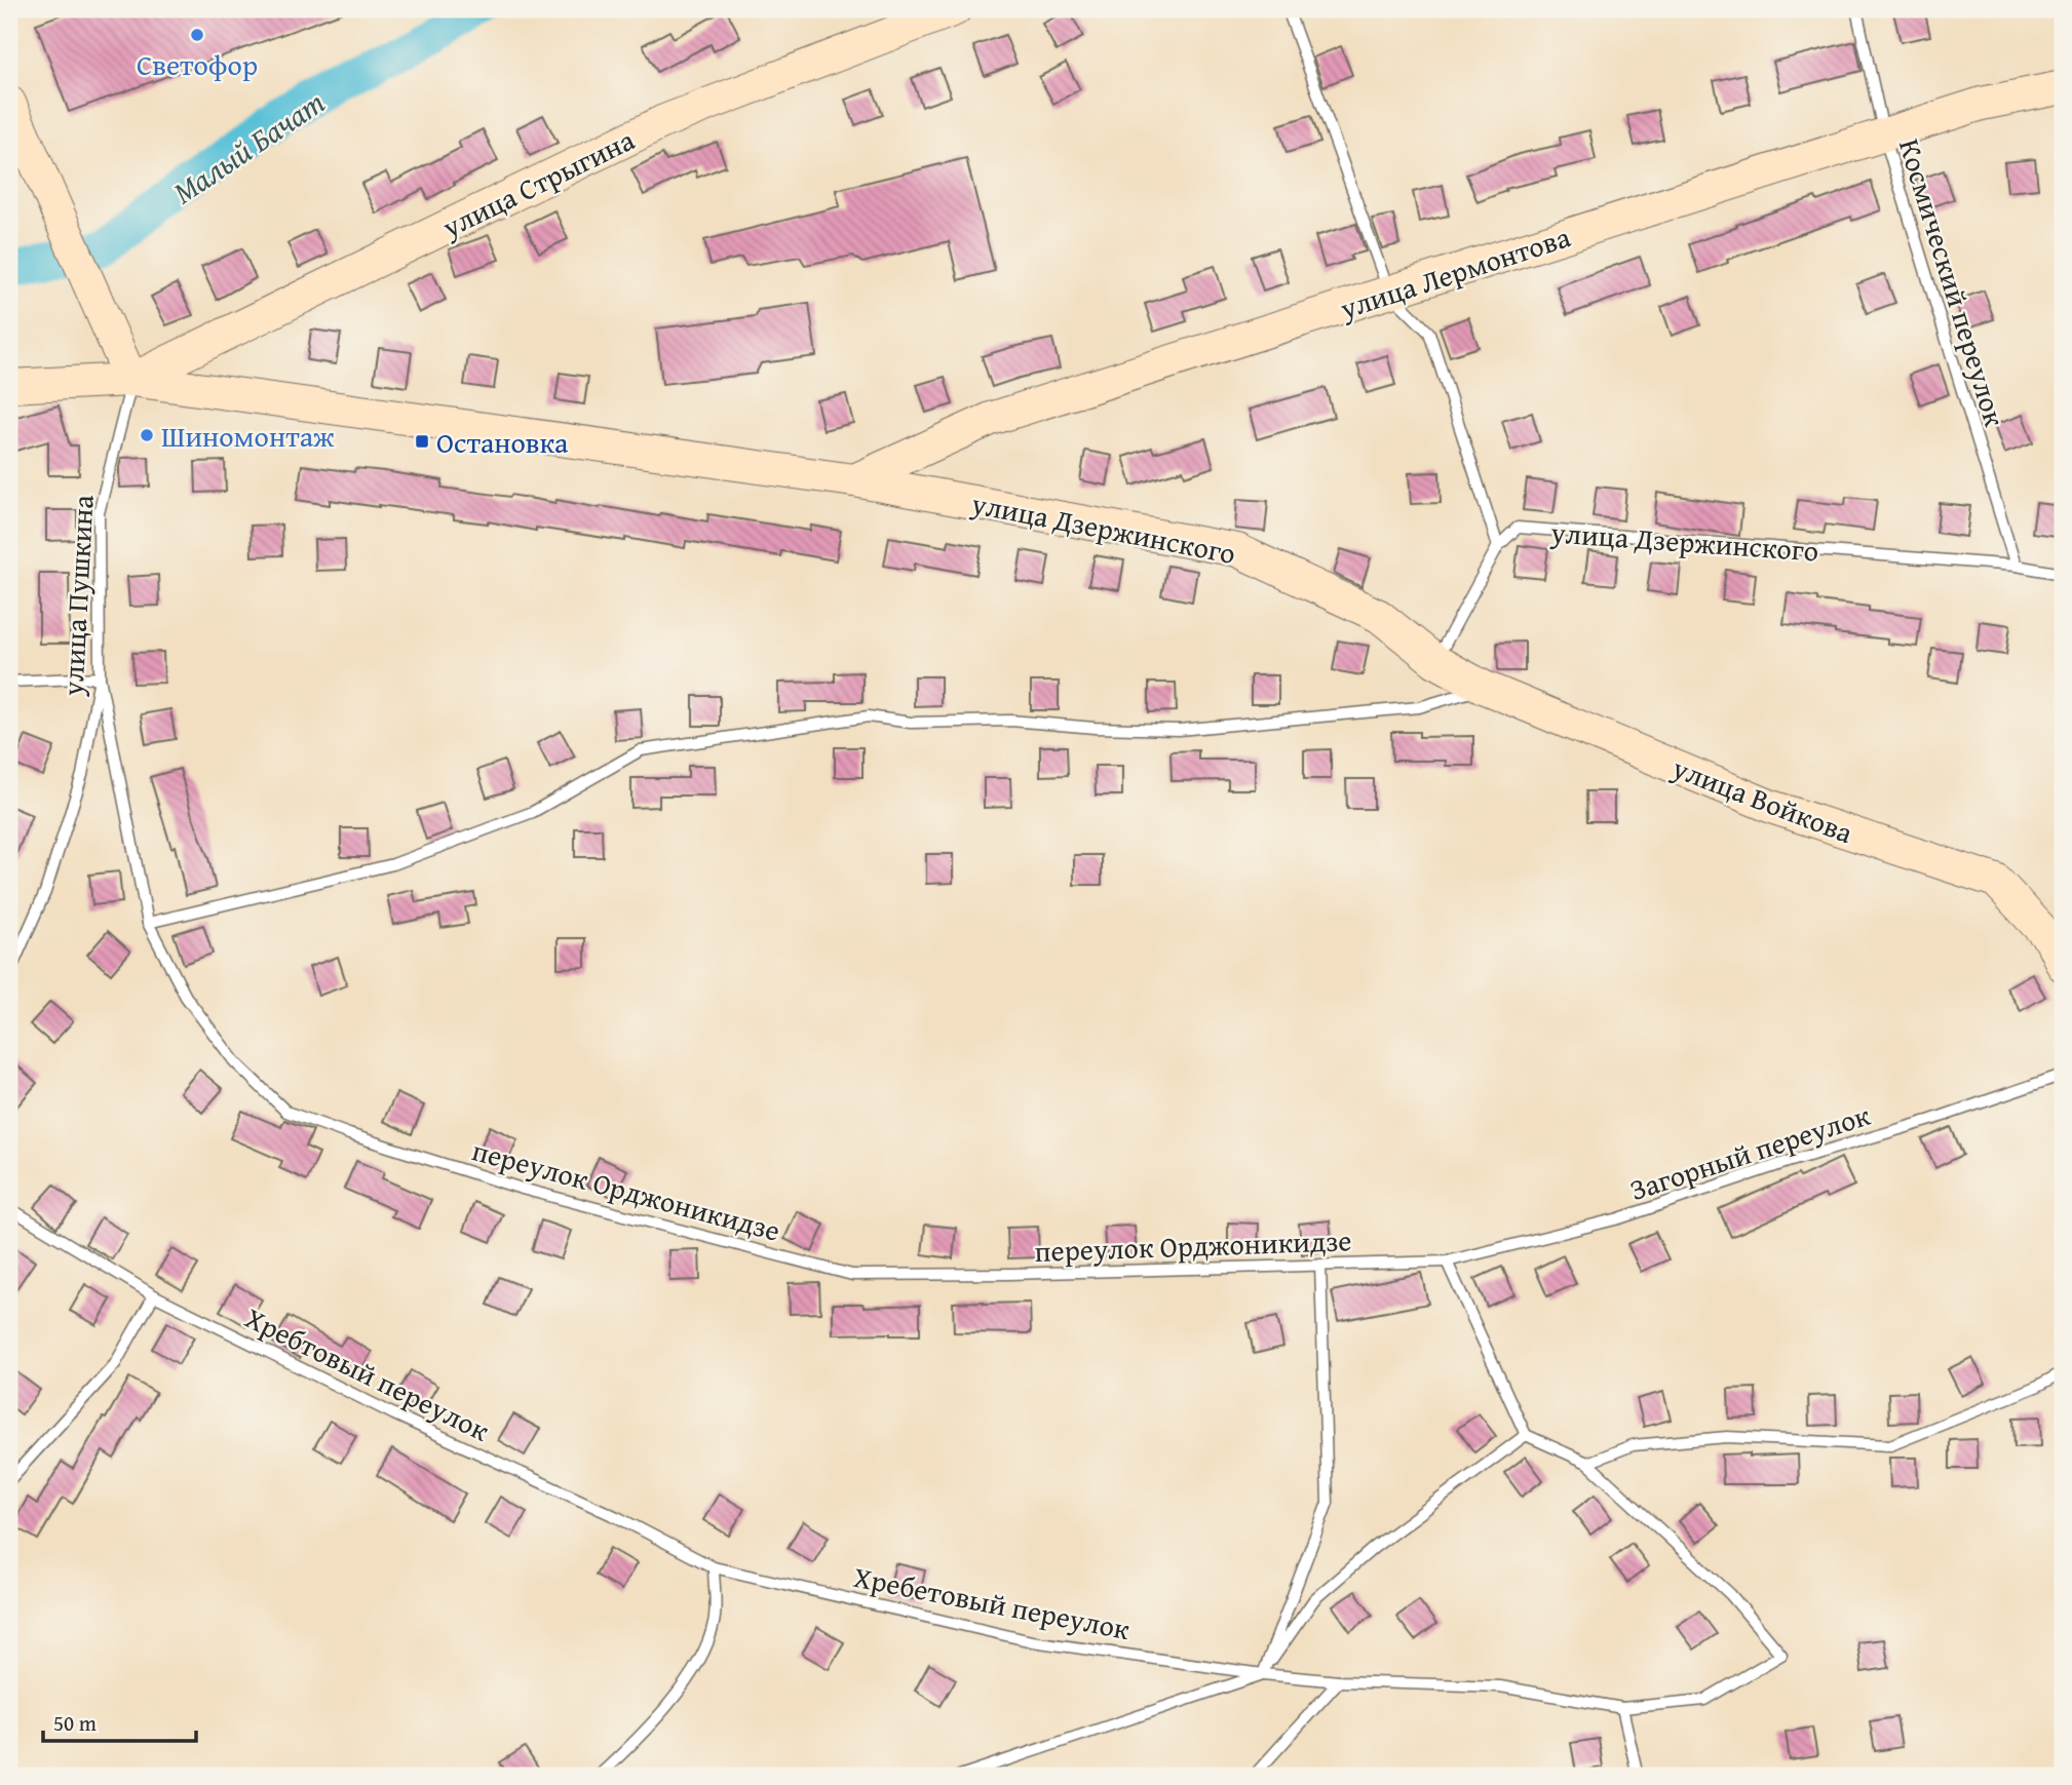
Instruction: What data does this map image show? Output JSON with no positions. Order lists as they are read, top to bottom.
{
  "streets": {
    "street": [
      "улица Стрыгина",
      "улица Лермонтова",
      "улица Дзержинского",
      "улица Войкова"
    ],
    "lane": [
      "Космический переулок",
      "улица Пушкина",
      "Загорный переулок",
      "переулок Орджоникидзе",
      "Хребтовый переулок",
      "Хребетовый переулок"
    ]
  },
  "crossings": [
    ["улица Стрыгина", "улица Дзержинского"],
    ["улица Стрыгина", "улица Пушкина"],
    ["улица Лермонтова", "Космический переулок"],
    ["улица Лермонтова", "улица Дзержинского"],
    ["Космический переулок", "улица Дзержинского"],
    ["улица Дзержинского", "улица Пушкина"],
    ["улица Дзержинского", "улица Войкова"],
    ["улица Пушкина", "переулок Орджоникидзе"],
    ["Загорный переулок", "переулок Орджоникидзе"],
    ["Хребтовый переулок", "Хребетовый переулок"]
  ],
  "water": ["Малый Бачат"],
  "places": {
    "other": ["Светофор", "Шиномонтаж"],
    "transit": ["Остановка"]
  },
  "scale_bar": "50 m"
}
